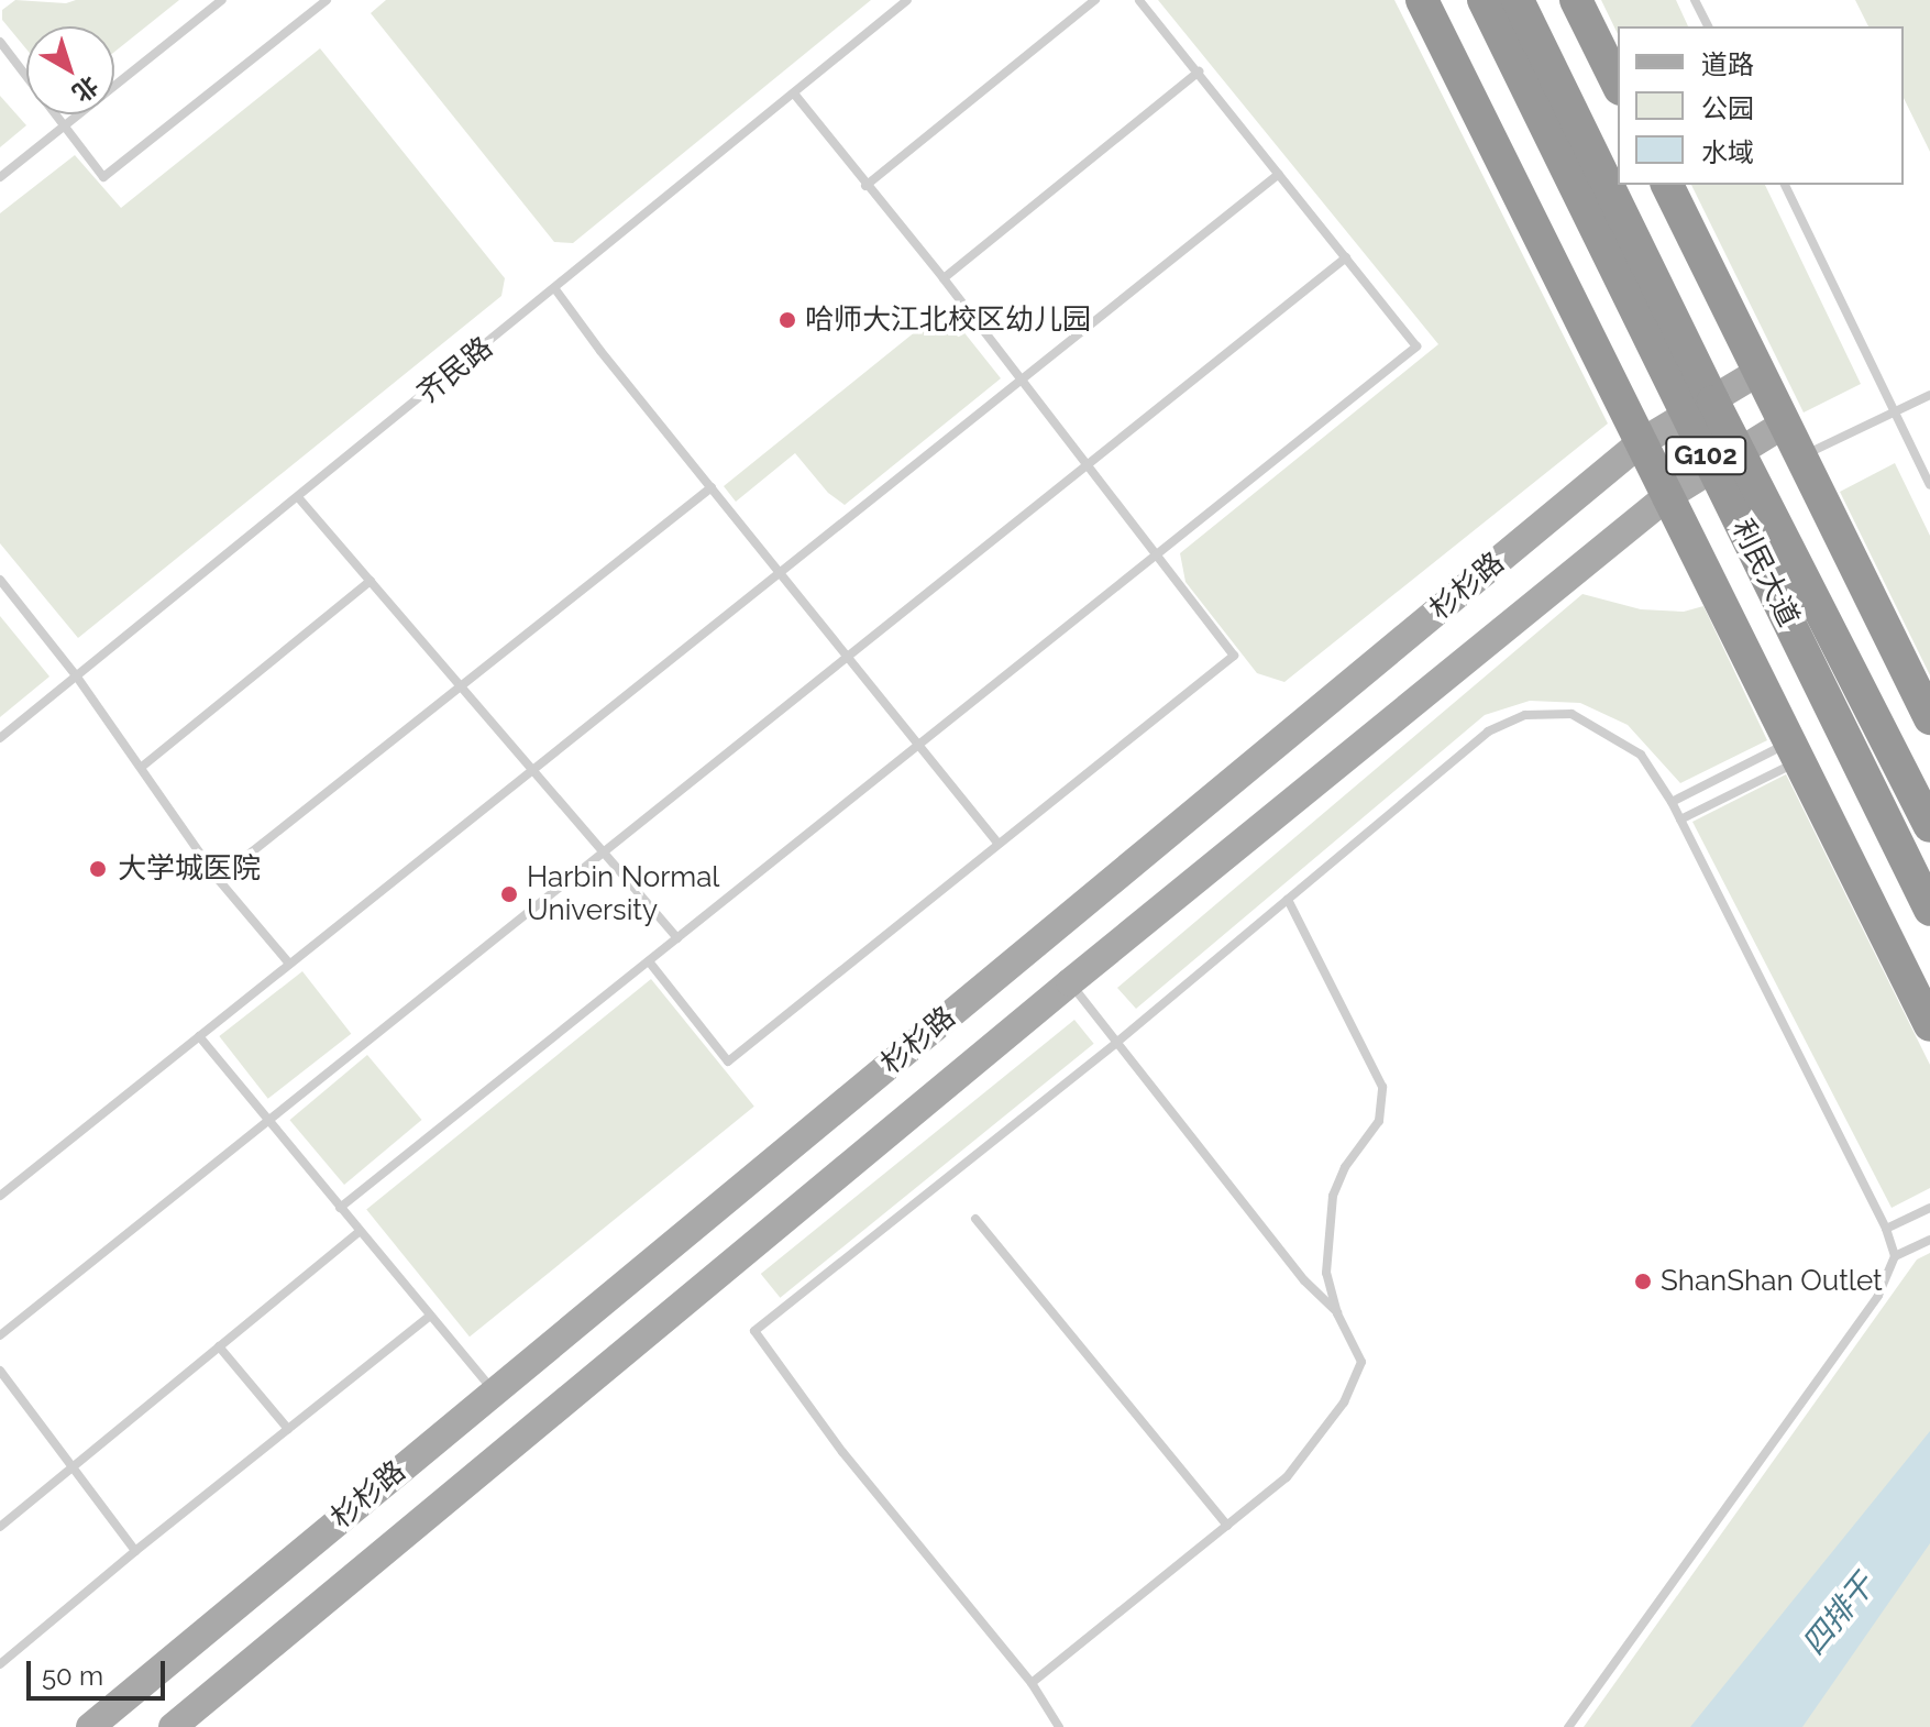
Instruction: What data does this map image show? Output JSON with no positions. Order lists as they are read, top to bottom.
{
  "streets": {
    "highway": ["G102", "利民大道"],
    "main road": ["杉杉路"],
    "lane": ["齐民路"]
  },
  "crossings": [
    ["利民大道", "杉杉路"]
  ],
  "water": ["四排干"],
  "places": [
    "哈师大江北校区幼儿园",
    "大学城医院",
    "Harbin Normal University",
    "ShanShan Outlet"
  ],
  "legend": ["道路", "公园", "水域"],
  "scale_bar": "50 m",
  "north": "bottom right"
}
